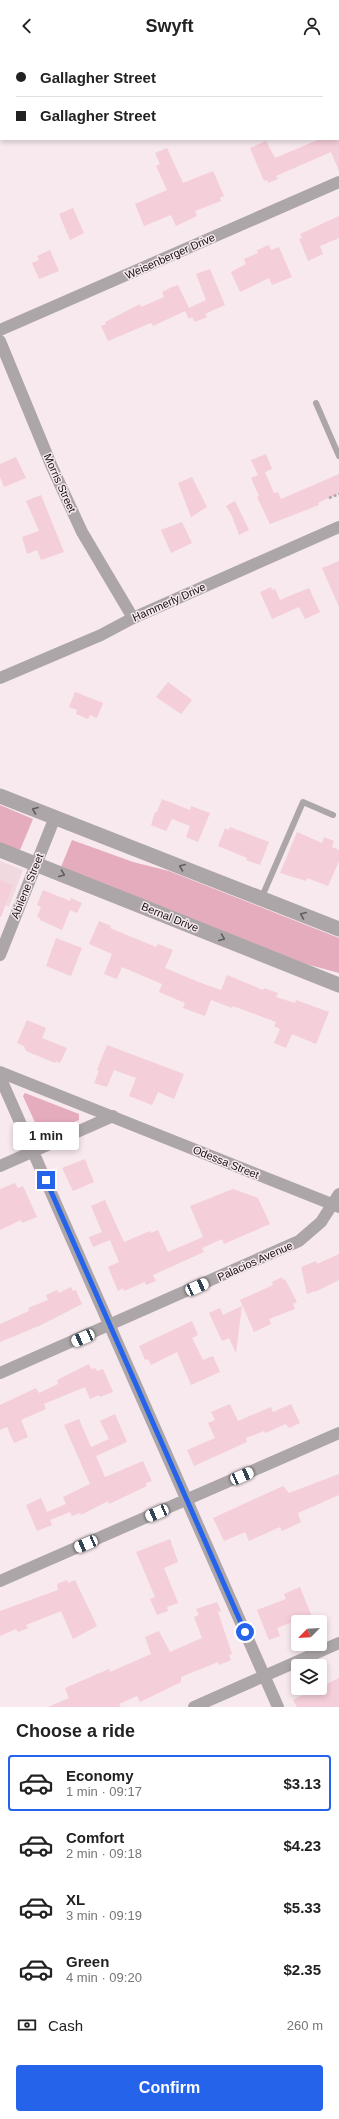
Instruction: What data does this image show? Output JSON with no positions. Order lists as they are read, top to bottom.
{
  "streets": {
    "street": [
      "Weisenberger Drive",
      "Morris Street",
      "Hammerly Drive",
      "Abilene Street",
      "Bernal Drive",
      "Odessa Street",
      "Palacios Avenue"
    ]
  },
  "crossings": [
    ["Morris Street", "Hammerly Drive"],
    ["Abilene Street", "Bernal Drive"],
    ["Odessa Street", "Palacios Avenue"]
  ],
  "north": "bottom left",
  "page": {
    "header": "Swyft",
    "banner": ["Gallagher Street", "Gallagher Street"],
    "bubble": "1 min",
    "heading": "Choose a ride",
    "list": [
      {
        "name": "Economy",
        "note": "1 min · 09:17",
        "value": "$3.13"
      },
      {
        "name": "Comfort",
        "note": "2 min · 09:18",
        "value": "$4.23"
      },
      {
        "name": "XL",
        "note": "3 min · 09:19",
        "value": "$5.33"
      },
      {
        "name": "Green",
        "note": "4 min · 09:20",
        "value": "$2.35"
      }
    ],
    "pay": ["Cash", "260 m"],
    "buttons": "Confirm"
  }
}
